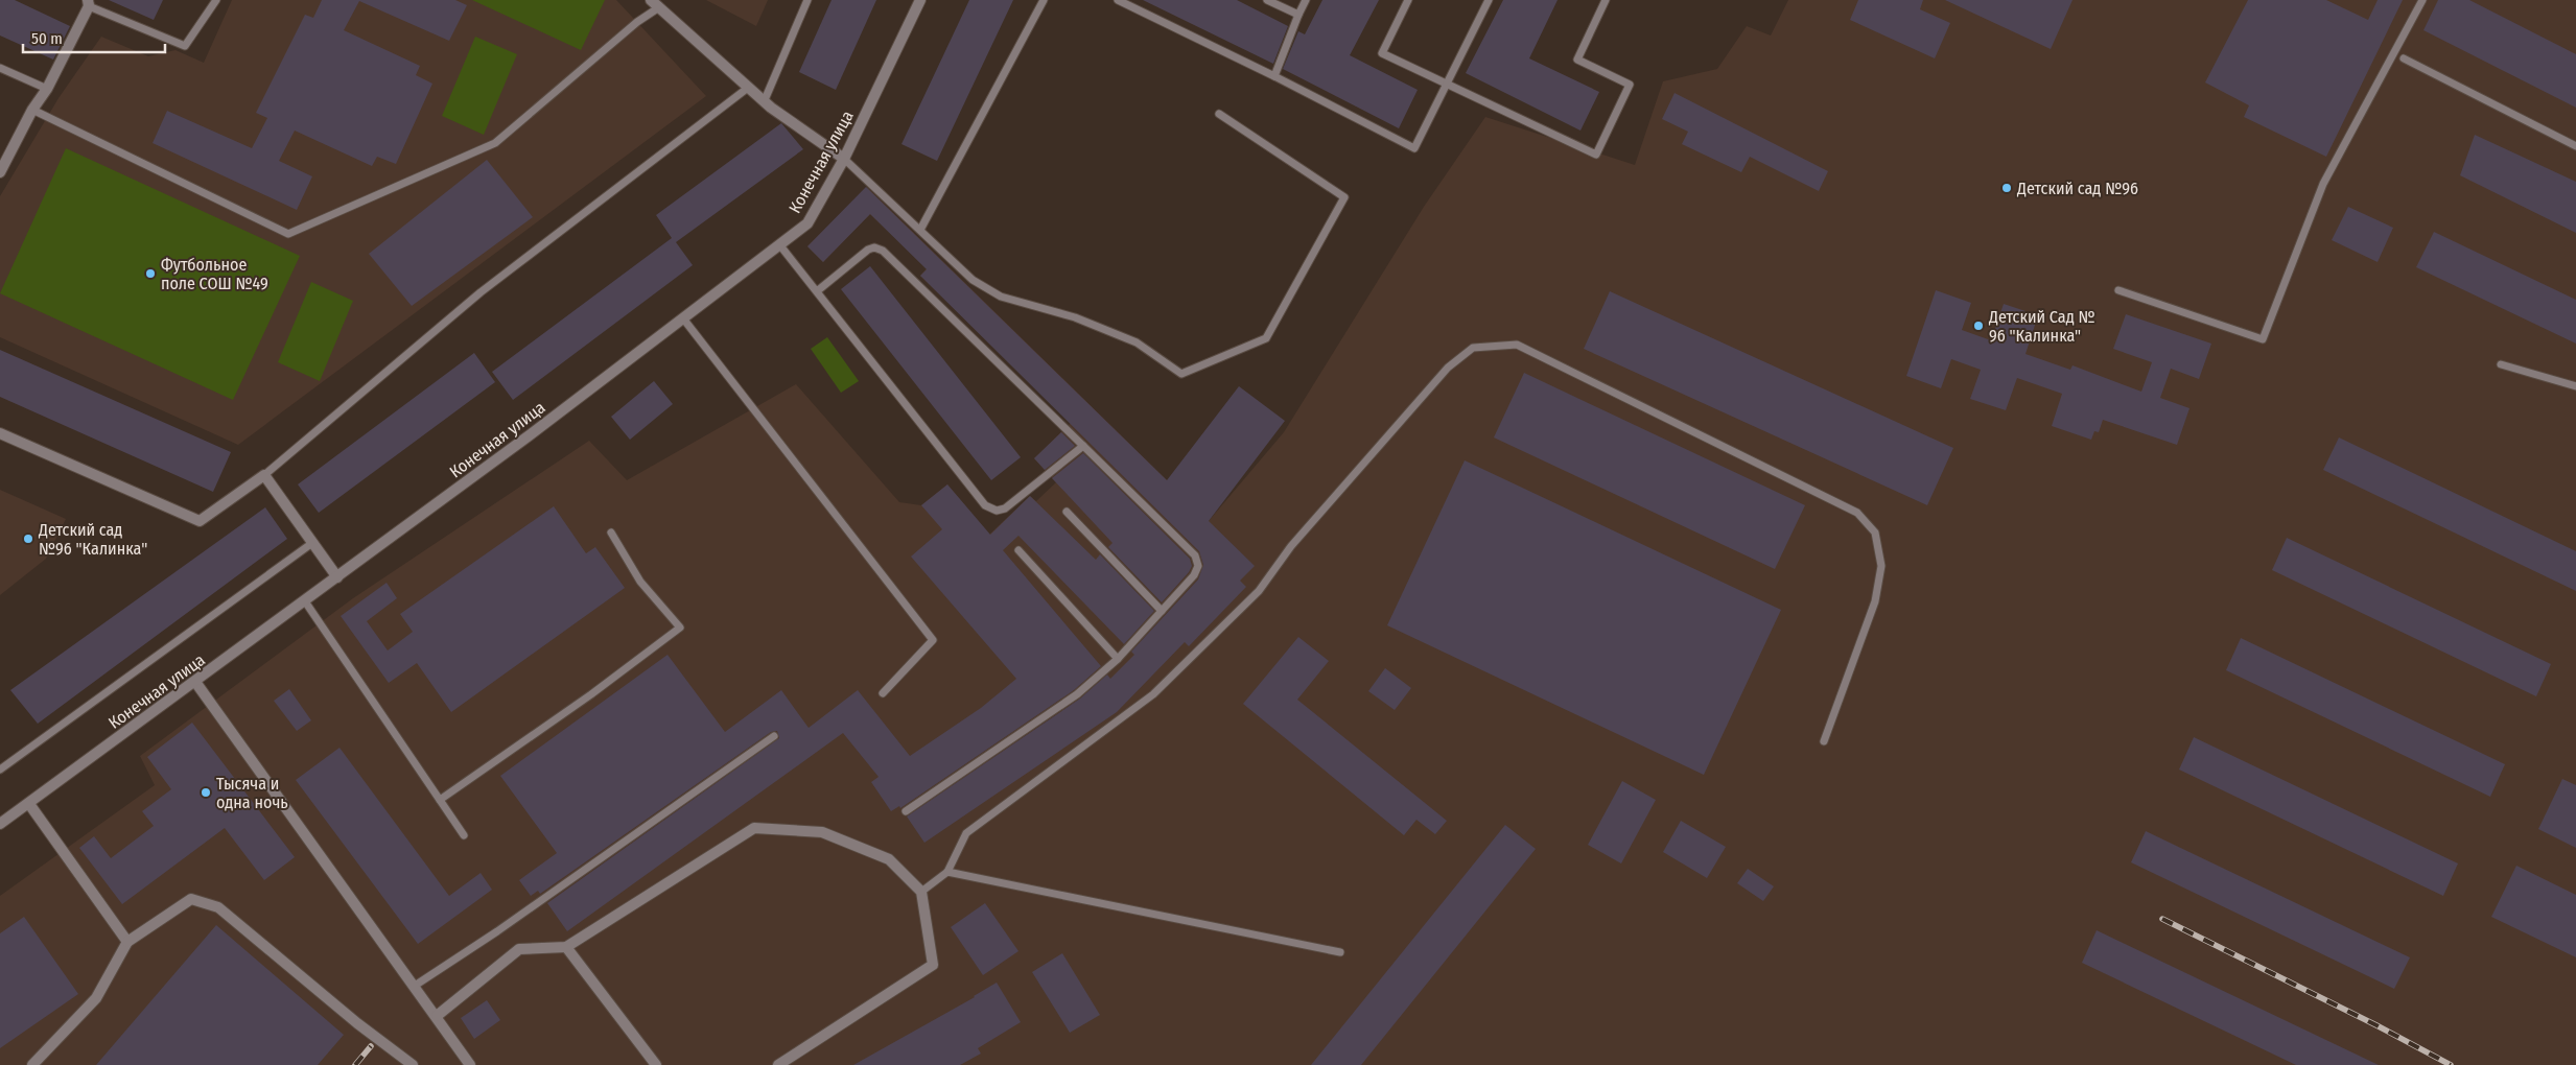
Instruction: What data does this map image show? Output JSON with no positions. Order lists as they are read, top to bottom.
{
  "streets": {
    "street": ["Конечная улица"]
  },
  "places": [
    "Детский сад №96",
    "Футбольное поле СОШ №49",
    "Детский Сад № 96 \"Калинка\"",
    "Детский сад №96 \"Калинка\"",
    "Тысяча и одна ночь"
  ],
  "scale_bar": "50 m"
}
